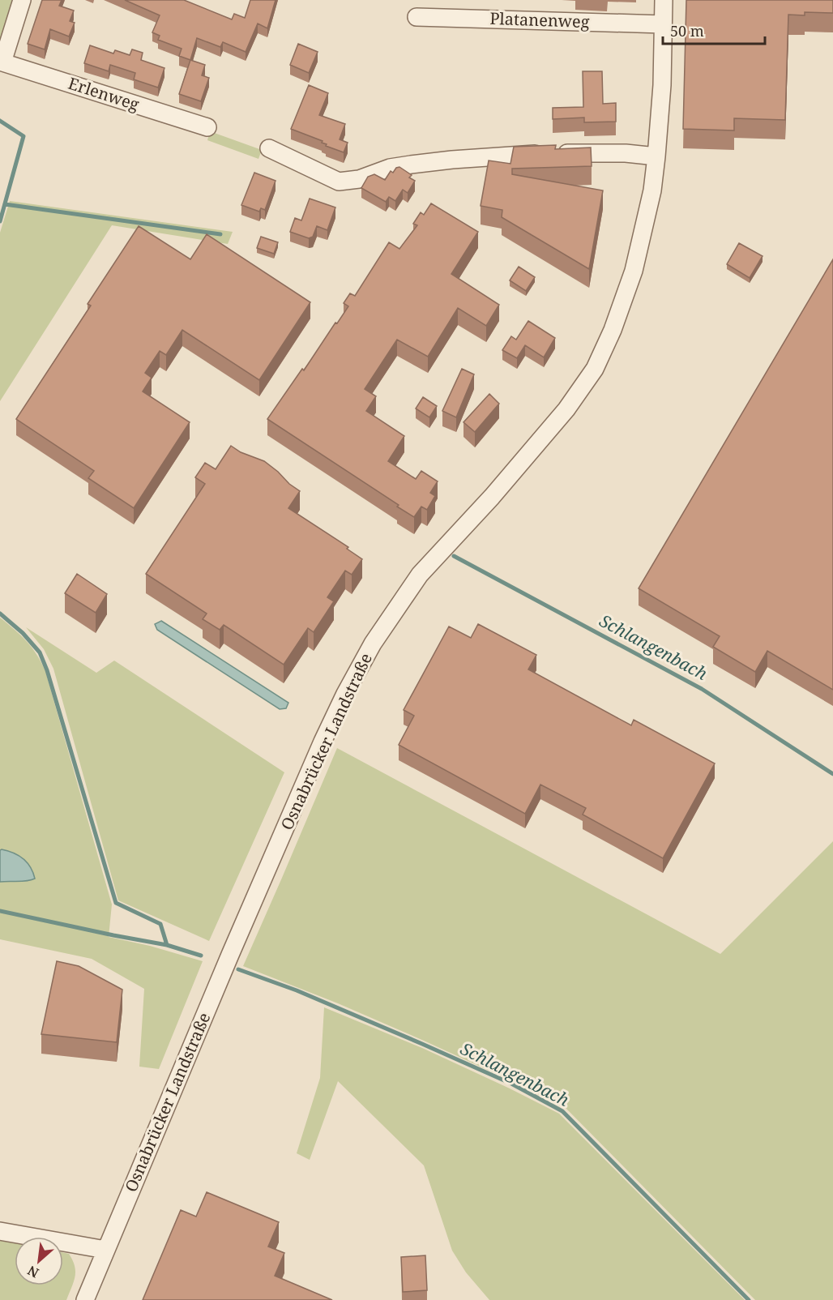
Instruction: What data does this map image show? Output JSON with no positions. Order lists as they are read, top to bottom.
{
  "streets": {
    "street": ["Platanenweg", "Erlenweg", "Osnabrücker Landstraße"]
  },
  "crossings": [
    ["Platanenweg", "Osnabrücker Landstraße"]
  ],
  "water": ["Schlangenbach"],
  "scale_bar": "50 m",
  "north": "bottom left"
}
